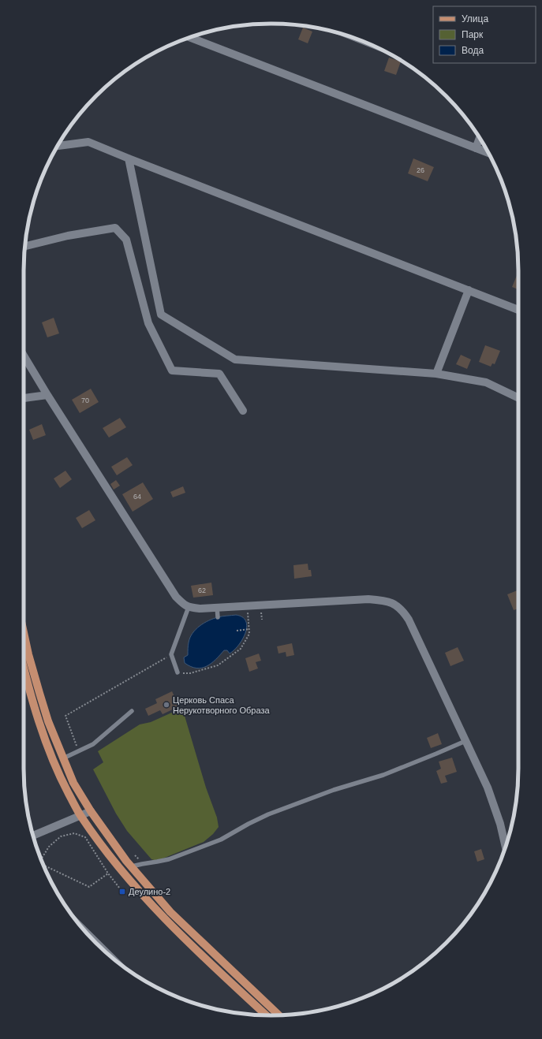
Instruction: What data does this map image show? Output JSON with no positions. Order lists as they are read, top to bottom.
{
  "places": {
    "other": ["Церковь Спаса Нерукотворного Образа"],
    "transit": ["Деулино-2"]
  },
  "house_numbers": [
    "26",
    "70",
    "64",
    "62"
  ],
  "legend": ["Улица", "Парк", "Вода"]
}
